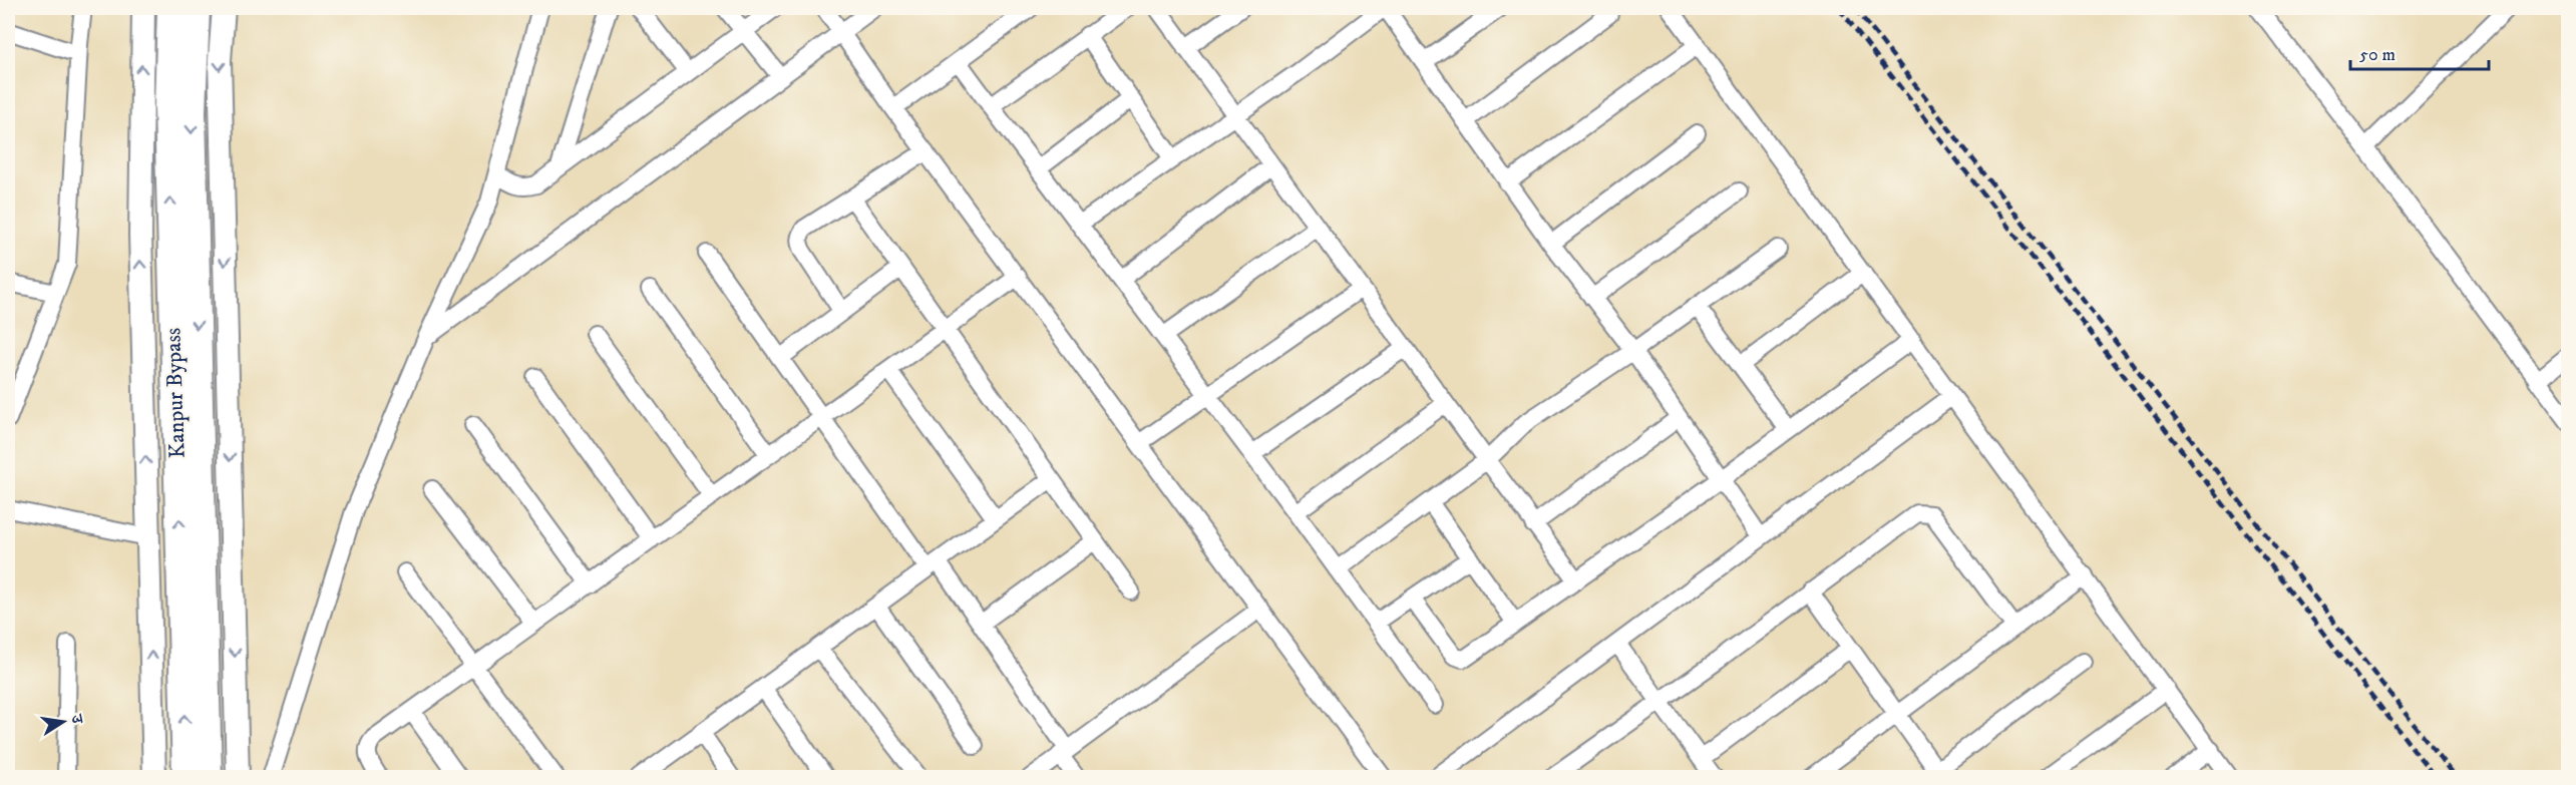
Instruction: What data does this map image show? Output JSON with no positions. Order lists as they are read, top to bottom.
{
  "streets": {
    "highway": ["Kanpur Bypass"]
  },
  "scale_bar": "50 m",
  "north": "right"
}
